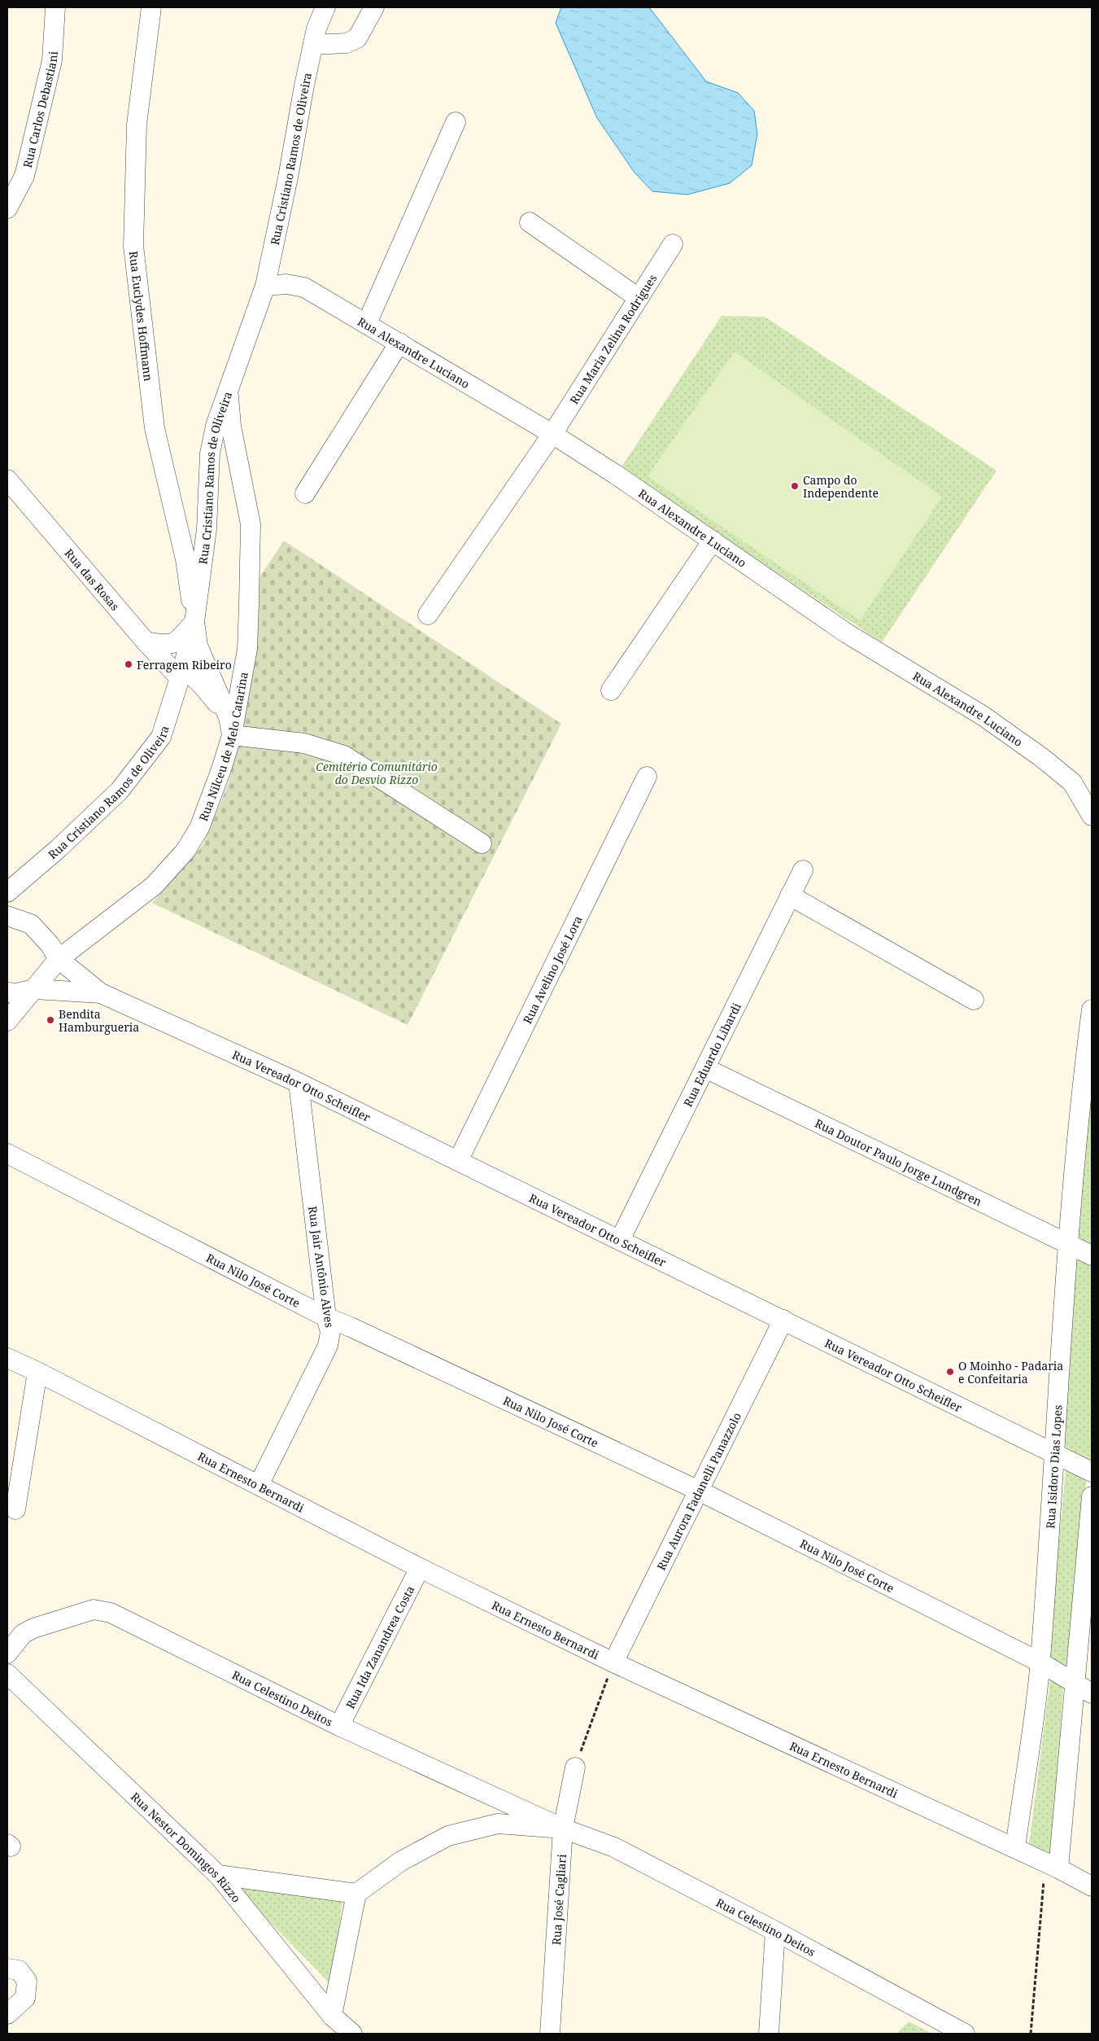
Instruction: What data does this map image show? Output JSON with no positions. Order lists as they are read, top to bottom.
{
  "streets": {
    "street": [
      "Rua Carlos Debastiani",
      "Rua Cristiano Ramos de Oliveira",
      "Rua Euclydes Hoffmann",
      "Rua Maria Zelina Rodrigues",
      "Rua Alexandre Luciano",
      "Rua das Rosas",
      "Rua Nilceu de Melo Catarina",
      "Rua Avelino José Lora",
      "Rua Eduardo Libardi",
      "Rua Vereador Otto Scheifler",
      "Rua Doutor Paulo Jorge Lundgren",
      "Rua Jair Antônio Alves",
      "Rua Nilo José Corte",
      "Rua Isidoro Dias Lopes",
      "Rua Ernesto Bernardi",
      "Rua Aurora Fadanelli Panazzolo",
      "Rua Ida Zanandrea Costa",
      "Rua Celestino Deitos",
      "Rua Nestor Domingos Rizzo",
      "Rua José Cagliari"
    ]
  },
  "crossings": [
    ["Rua Cristiano Ramos de Oliveira", "Rua Euclydes Hoffmann"],
    ["Rua Cristiano Ramos de Oliveira", "Rua Alexandre Luciano"],
    ["Rua Cristiano Ramos de Oliveira", "Rua das Rosas"],
    ["Rua Cristiano Ramos de Oliveira", "Rua Nilceu de Melo Catarina"],
    ["Rua Maria Zelina Rodrigues", "Rua Alexandre Luciano"],
    ["Rua das Rosas", "Rua Nilceu de Melo Catarina"],
    ["Rua Nilceu de Melo Catarina", "Rua Vereador Otto Scheifler"],
    ["Rua Avelino José Lora", "Rua Vereador Otto Scheifler"],
    ["Rua Eduardo Libardi", "Rua Vereador Otto Scheifler"],
    ["Rua Eduardo Libardi", "Rua Doutor Paulo Jorge Lundgren"],
    ["Rua Vereador Otto Scheifler", "Rua Jair Antônio Alves"],
    ["Rua Vereador Otto Scheifler", "Rua Isidoro Dias Lopes"],
    ["Rua Vereador Otto Scheifler", "Rua Aurora Fadanelli Panazzolo"],
    ["Rua Doutor Paulo Jorge Lundgren", "Rua Isidoro Dias Lopes"],
    ["Rua Jair Antônio Alves", "Rua Nilo José Corte"],
    ["Rua Jair Antônio Alves", "Rua Ernesto Bernardi"],
    ["Rua Nilo José Corte", "Rua Isidoro Dias Lopes"],
    ["Rua Nilo José Corte", "Rua Aurora Fadanelli Panazzolo"],
    ["Rua Isidoro Dias Lopes", "Rua Ernesto Bernardi"],
    ["Rua Ernesto Bernardi", "Rua Aurora Fadanelli Panazzolo"],
    ["Rua Ernesto Bernardi", "Rua Ida Zanandrea Costa"],
    ["Rua Ida Zanandrea Costa", "Rua Celestino Deitos"],
    ["Rua Celestino Deitos", "Rua José Cagliari"]
  ],
  "parks": ["Cemitério Comunitário do Desvio Rizzo"],
  "places": [
    "Campo do Independente",
    "Ferragem Ribeiro",
    "Bendita Hamburgueria",
    "O Moinho - Padaria e Confeitaria"
  ]
}
